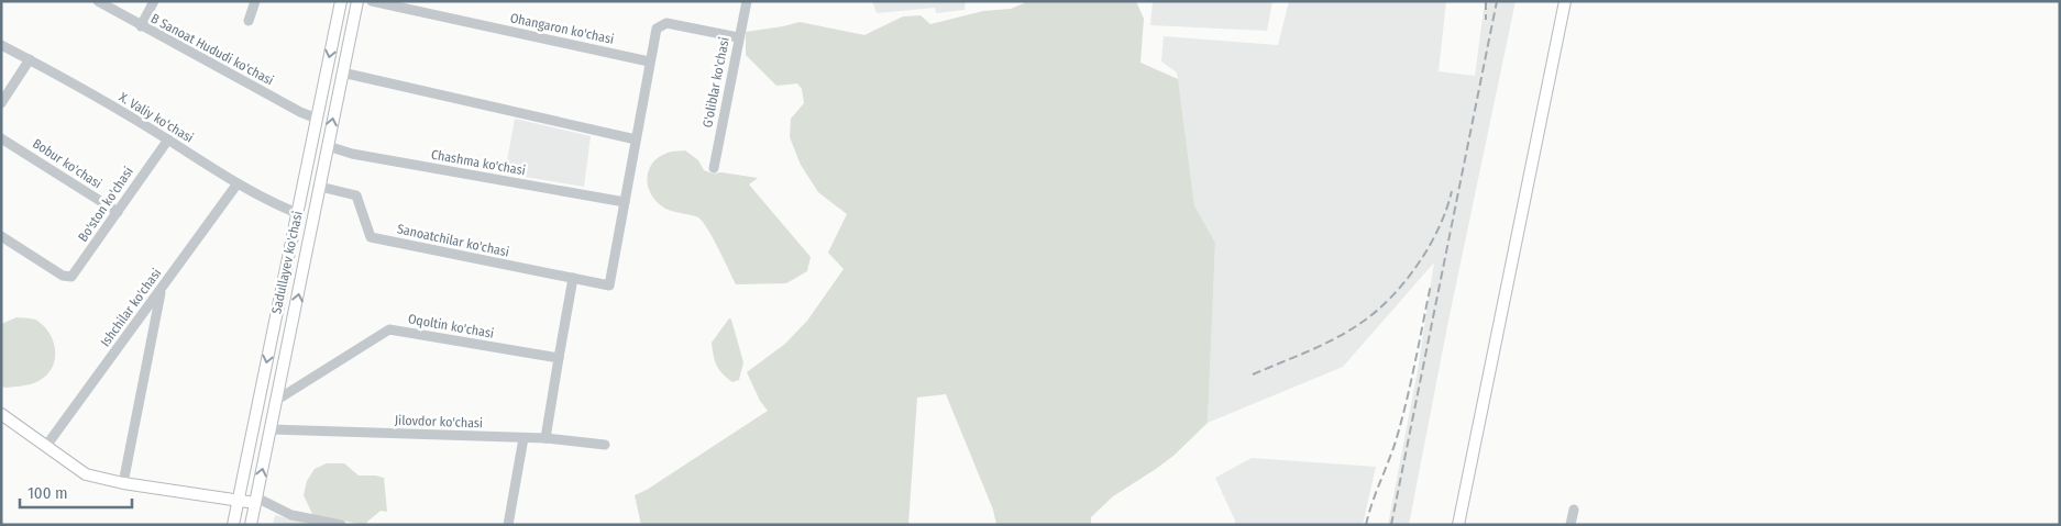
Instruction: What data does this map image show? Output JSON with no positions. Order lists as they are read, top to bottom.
{
  "streets": {
    "main road": ["Sadullayev ko'chasi"],
    "street": [
      "Ohangaron ko'chasi",
      "B Sanoat Hududi ko'chasi",
      "G'oliblar ko'chasi",
      "X. Valiy ko'chasi",
      "Chashma ko'chasi",
      "Bobur ko'chasi",
      "Bo'ston ko'chasi",
      "Sanoatchilar ko'chasi",
      "Ishchilar ko'chasi",
      "Oqoltin ko'chasi",
      "Jilovdor ko'chasi"
    ]
  },
  "crossings": [
    ["B Sanoat Hududi ko'chasi", "Sadullayev ko'chasi"],
    ["X. Valiy ko'chasi", "Bo'ston ko'chasi"],
    ["X. Valiy ko'chasi", "Sadullayev ko'chasi"],
    ["X. Valiy ko'chasi", "Ishchilar ko'chasi"],
    ["Chashma ko'chasi", "Sanoatchilar ko'chasi"],
    ["Chashma ko'chasi", "Sadullayev ko'chasi"],
    ["Bobur ko'chasi", "Bo'ston ko'chasi"],
    ["Sanoatchilar ko'chasi", "Sadullayev ko'chasi"],
    ["Sadullayev ko'chasi", "Oqoltin ko'chasi"],
    ["Sadullayev ko'chasi", "Jilovdor ko'chasi"]
  ],
  "scale_bar": "100 m"
}
